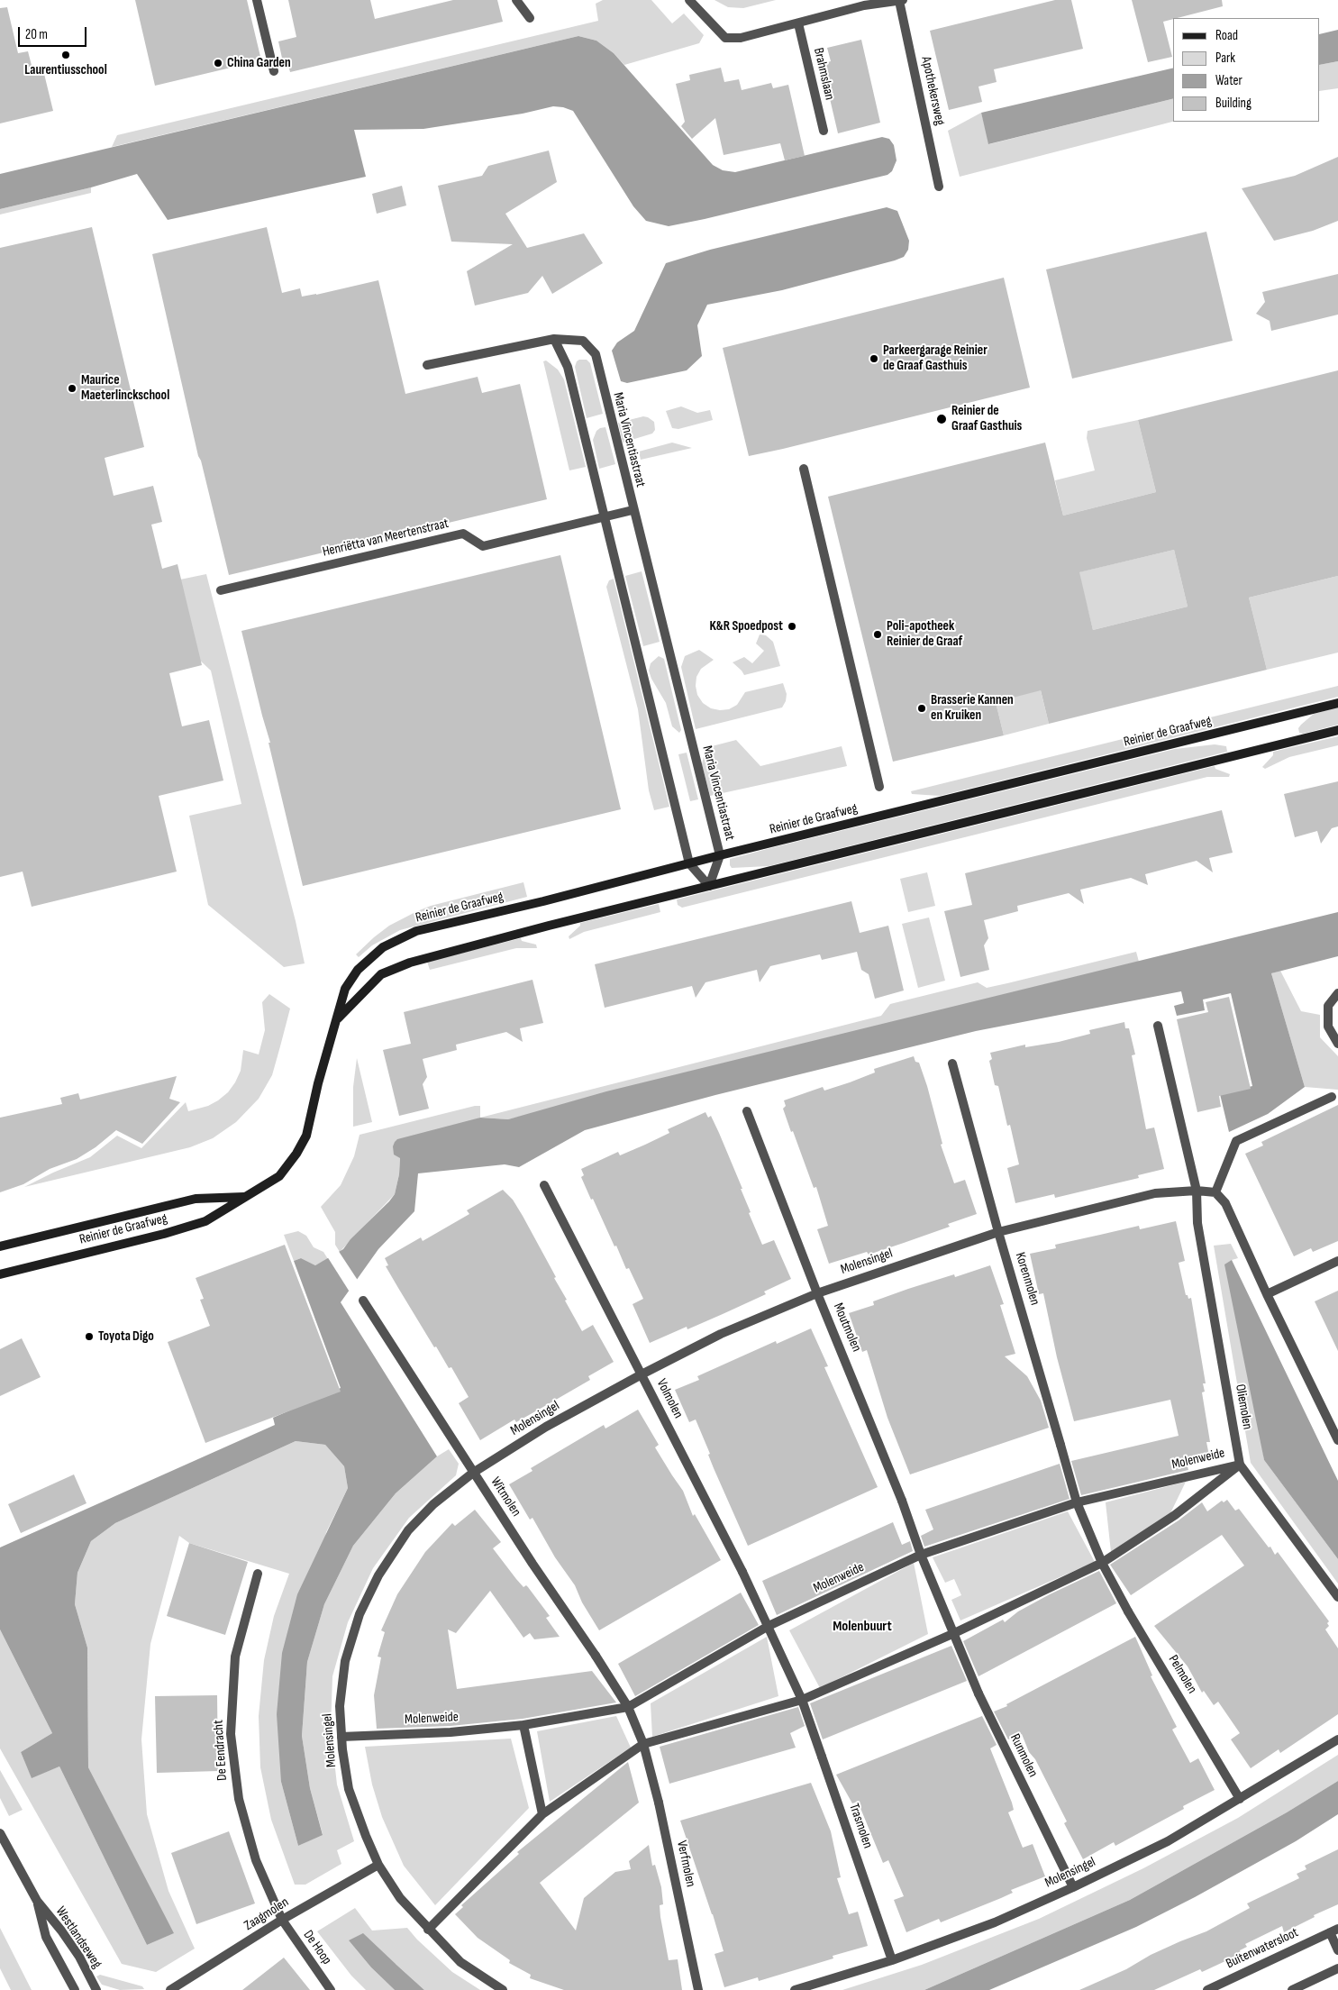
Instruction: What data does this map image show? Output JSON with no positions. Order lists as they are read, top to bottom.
{
  "streets": {
    "main road": ["Reinier de Graafweg"],
    "street": [
      "Brahmslaan",
      "Apothekersweg",
      "Maria Vincentiastraat",
      "Henriëtta van Meertenstraat",
      "Molensingel",
      "Korenmolen",
      "Moutmolen",
      "Volmolen",
      "Oliemolen",
      "Molenweide",
      "Witmolen",
      "Pelmolen",
      "De Eendracht",
      "Runmolen",
      "Trasmolen",
      "Verfmolen",
      "Zaagmolen",
      "Westlandseweg",
      "De Hoop",
      "Buitenwatersloot"
    ]
  },
  "crossings": [
    ["Maria Vincentiastraat", "Henriëtta van Meertenstraat"],
    ["Maria Vincentiastraat", "Reinier de Graafweg"],
    ["Molensingel", "Korenmolen"],
    ["Molensingel", "Moutmolen"],
    ["Molensingel", "Volmolen"],
    ["Molensingel", "Oliemolen"],
    ["Molensingel", "Molenweide"],
    ["Molensingel", "Witmolen"],
    ["Molensingel", "Pelmolen"],
    ["Molensingel", "Runmolen"],
    ["Molensingel", "Trasmolen"],
    ["Molensingel", "Zaagmolen"],
    ["Korenmolen", "Molenweide"],
    ["Moutmolen", "Molenweide"],
    ["Volmolen", "Molenweide"],
    ["Oliemolen", "Molenweide"],
    ["Molenweide", "Witmolen"],
    ["Molenweide", "Pelmolen"],
    ["Molenweide", "Runmolen"],
    ["Molenweide", "Trasmolen"],
    ["Molenweide", "Verfmolen"],
    ["De Eendracht", "Zaagmolen"],
    ["De Eendracht", "De Hoop"],
    ["Zaagmolen", "De Hoop"]
  ],
  "districts": ["Molenbuurt"],
  "places": [
    "Laurentiusschool",
    "China Garden",
    "Parkeergarage Reinier de Graaf Gasthuis",
    "Maurice Maeterlinckschool",
    "Reinier de Graaf Gasthuis",
    "K&R Spoedpost",
    "Poli-apotheek Reinier de Graaf",
    "Brasserie Kannen en Kruiken",
    "Toyota Digo"
  ],
  "legend": [
    "Road",
    "Park",
    "Water",
    "Building"
  ],
  "scale_bar": "20 m"
}
